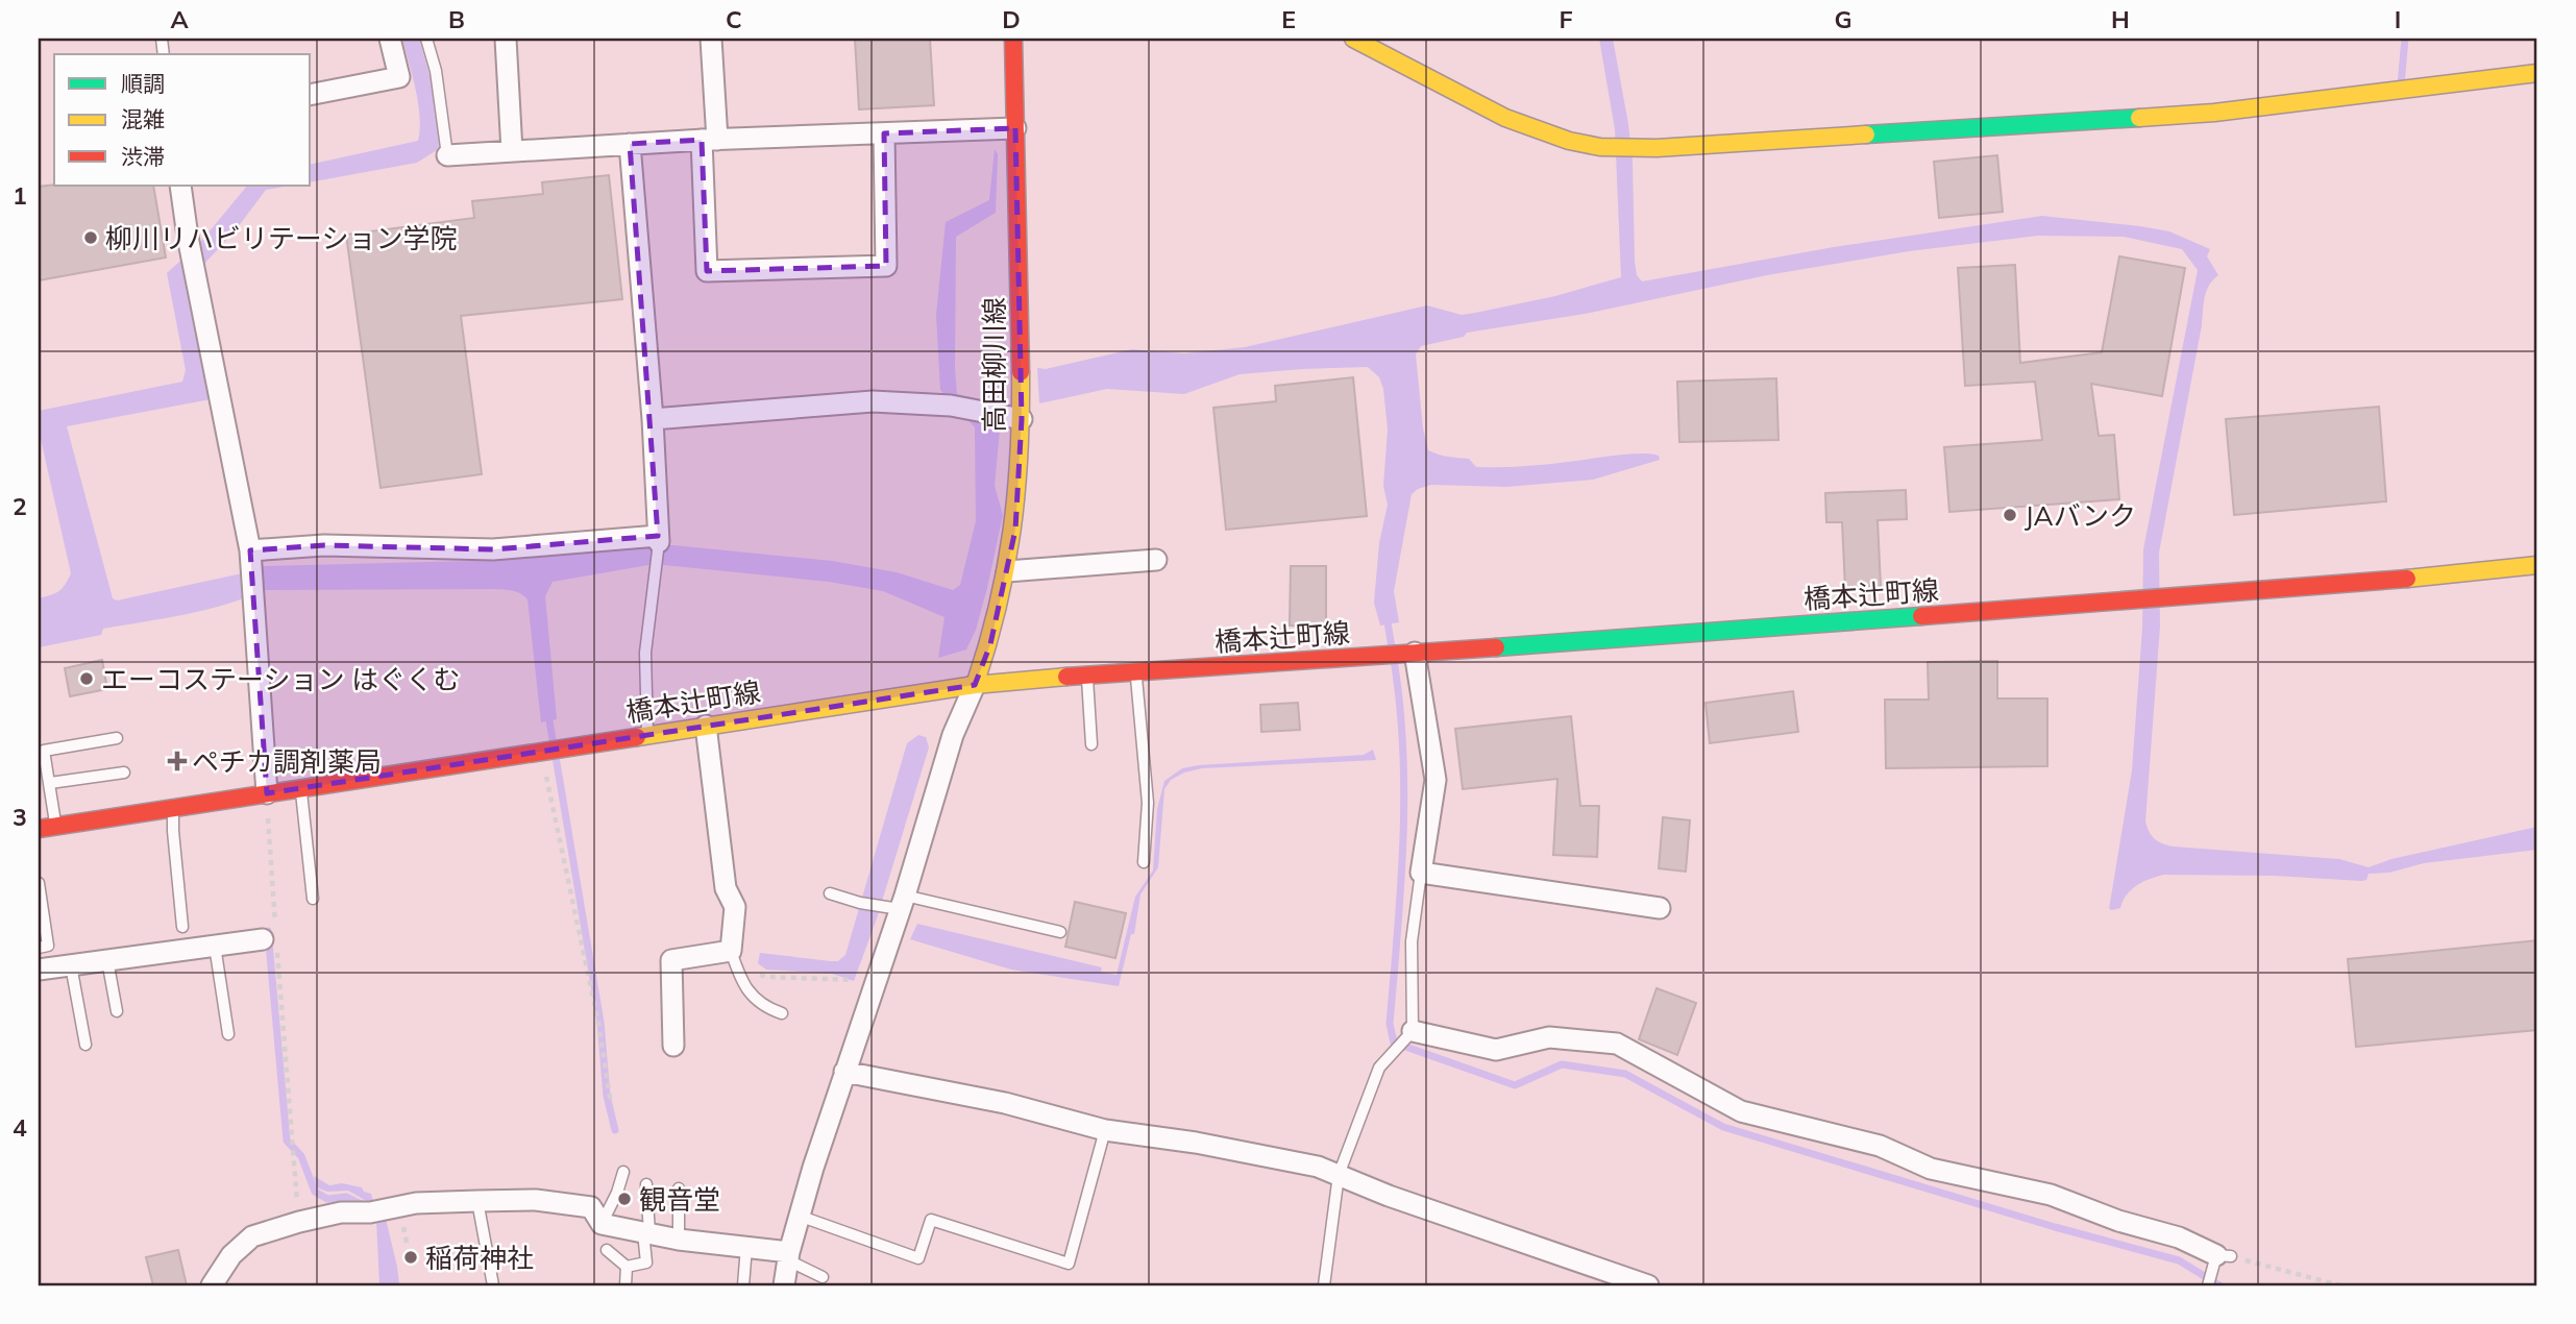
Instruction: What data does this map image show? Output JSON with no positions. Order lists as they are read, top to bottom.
{
  "streets": {
    "main road": ["高田柳川線", "橋本辻町線"]
  },
  "crossings": [
    ["高田柳川線", "橋本辻町線"]
  ],
  "places": {
    "other": [
      "柳川リハビリテーション学院",
      "JAバンク",
      "エーコステーション はぐくむ",
      "観音堂",
      "稲荷神社"
    ],
    "health": ["ペチカ調剤薬局"]
  },
  "legend": ["順調", "混雑", "渋滞"],
  "grid": {
    "columns": [
      "A",
      "B",
      "C",
      "D",
      "E",
      "F",
      "G",
      "H",
      "I"
    ],
    "rows": [
      "1",
      "2",
      "3",
      "4"
    ]
  }
}
